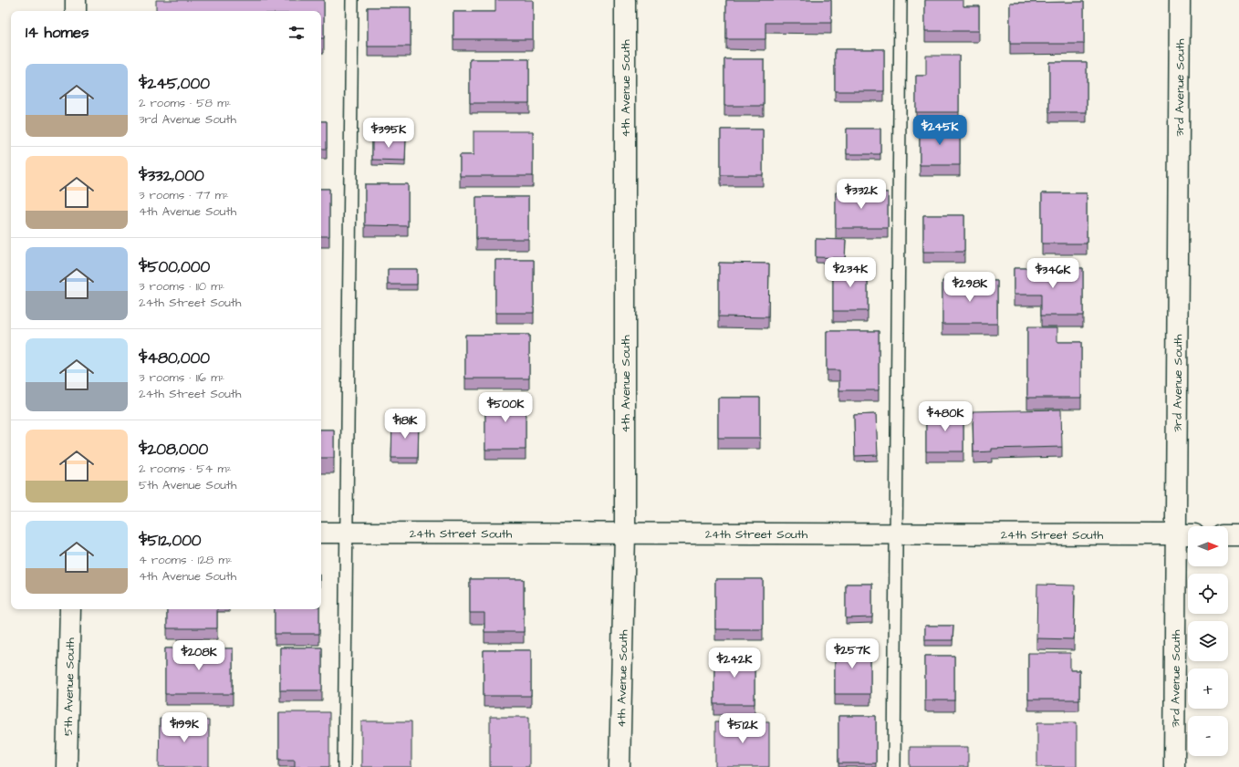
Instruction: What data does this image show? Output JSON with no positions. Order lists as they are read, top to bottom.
{
  "streets": {
    "street": [
      "4th Avenue South",
      "3rd Avenue South",
      "24th Street South",
      "5th Avenue South"
    ]
  },
  "crossings": [
    ["4th Avenue South", "24th Street South"],
    ["3rd Avenue South", "24th Street South"]
  ],
  "north": "right",
  "page": {
    "heading": "14 homes",
    "list": [
      {
        "name": "$245,000",
        "note": "2 rooms · 58 m² · 3rd Avenue South"
      },
      {
        "name": "$332,000",
        "note": "3 rooms · 77 m² · 4th Avenue South"
      },
      {
        "name": "$500,000",
        "note": "3 rooms · 110 m² · 24th Street South"
      },
      {
        "name": "$480,000",
        "note": "3 rooms · 116 m² · 24th Street South"
      },
      {
        "name": "$208,000",
        "note": "2 rooms · 54 m² · 5th Avenue South"
      },
      {
        "name": "$512,000",
        "note": "4 rooms · 128 m² · 4th Avenue South"
      }
    ],
    "price": [
      "$245K",
      "$395K",
      "$332K",
      "$234K",
      "$346K",
      "$298K",
      "$500K",
      "$480K",
      "$181K",
      "$257K",
      "$208K",
      "$242K",
      "$199K",
      "$512K"
    ],
    "map_buttons": ["+", "−"]
  }
}
